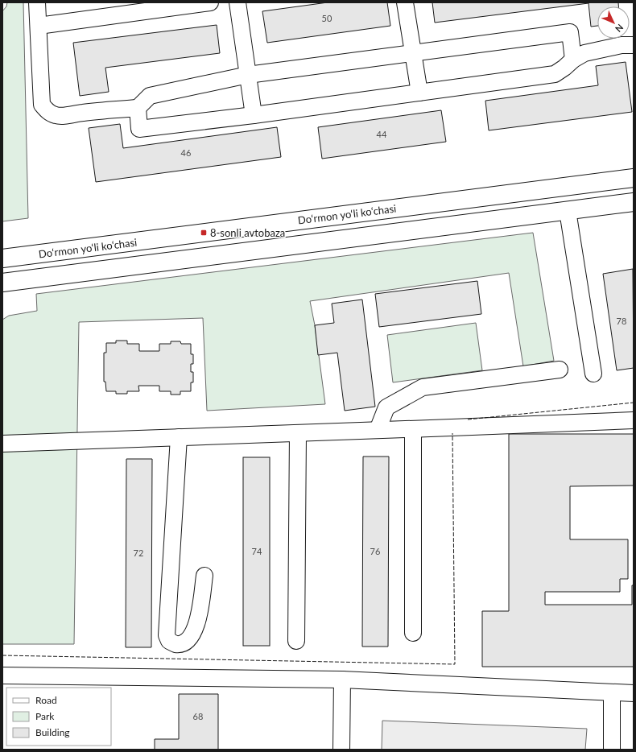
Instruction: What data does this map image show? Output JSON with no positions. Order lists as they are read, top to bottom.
{
  "streets": {
    "main road": ["Do‘rmon yo‘li ko‘chasi"]
  },
  "places": {
    "transit": ["8-sonli avtobaza"]
  },
  "house_numbers": [
    "50",
    "44",
    "46",
    "78",
    "74",
    "76",
    "72",
    "68"
  ],
  "legend": ["Road", "Park", "Building"],
  "north": "bottom right"
}
